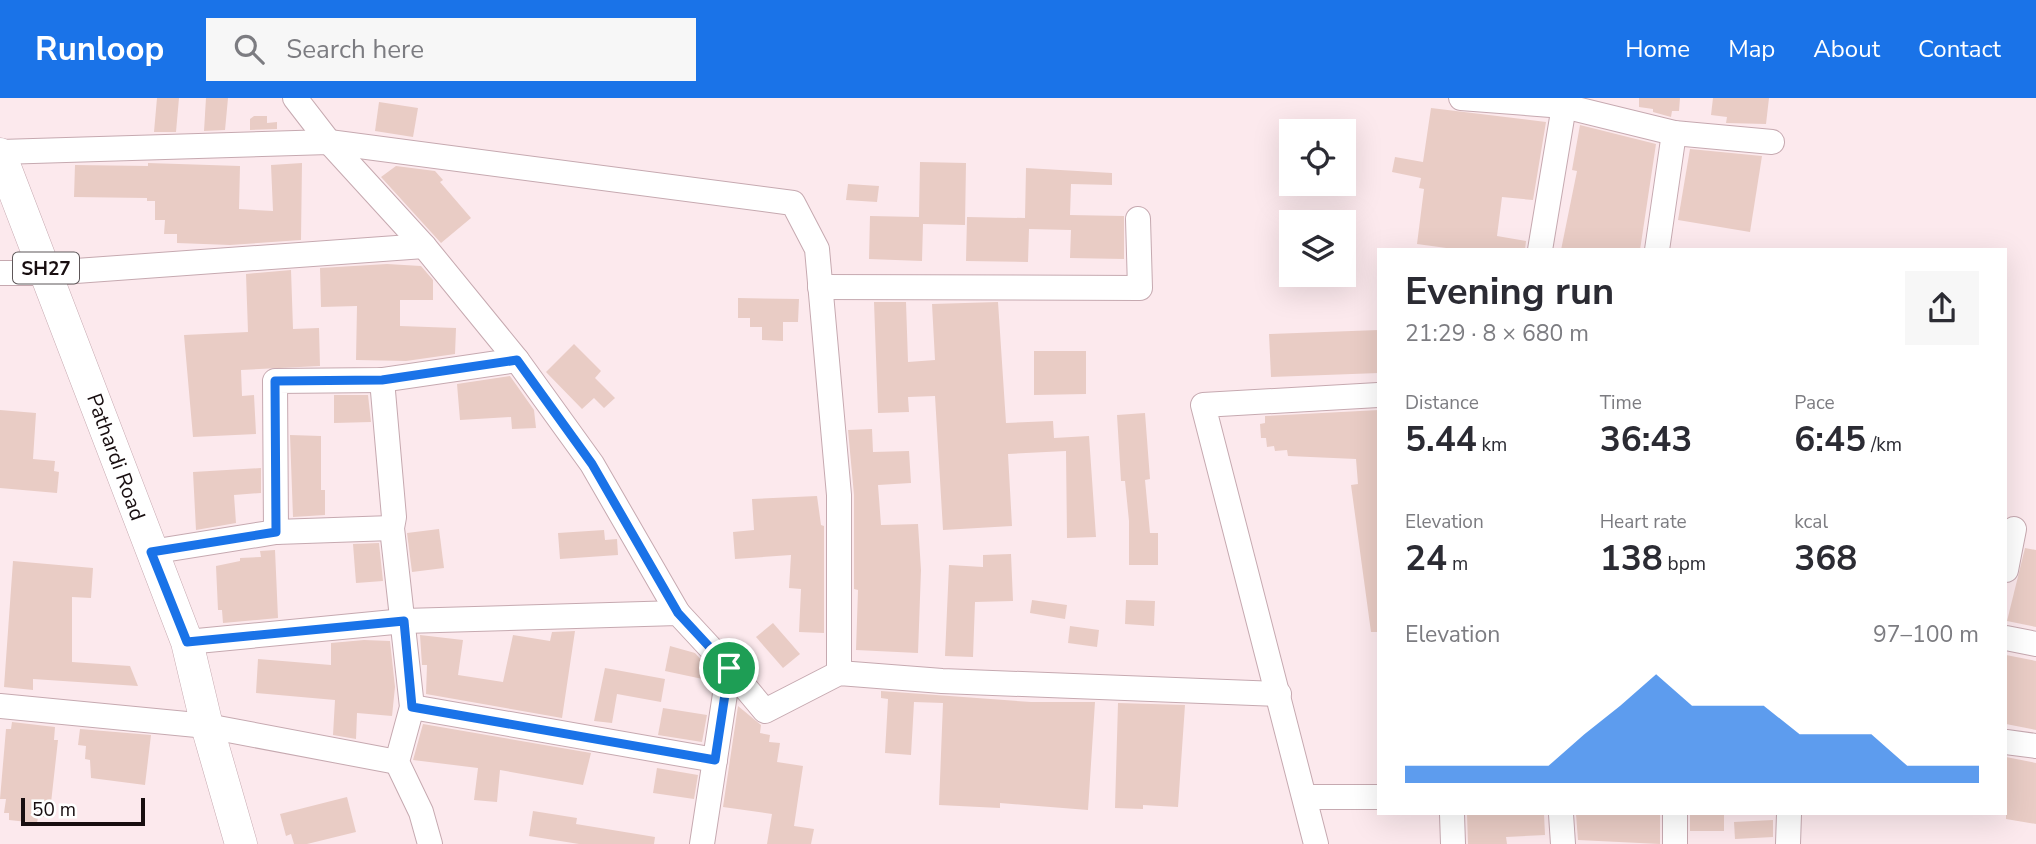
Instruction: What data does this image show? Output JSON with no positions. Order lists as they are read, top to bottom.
{
  "streets": {
    "main road": ["SH27", "Pathardi Road"]
  },
  "scale_bar": "50 m",
  "page": {
    "header": "Runloop",
    "search": "Search here",
    "nav": [
      "Home",
      "Map",
      "About",
      "Contact"
    ],
    "heading": ["Evening run", "21:29 · 8 × 680 m"],
    "stats": [
      ["Distance", "5.44 km"],
      ["Time", "36:43"],
      ["Pace", "6:45 /km"],
      ["Elevation", "24 m"],
      ["Heart rate", "138 bpm"],
      ["kcal", "368"]
    ],
    "chart": ["Elevation", "97–100 m"],
    "scale": "50 m"
  }
}
